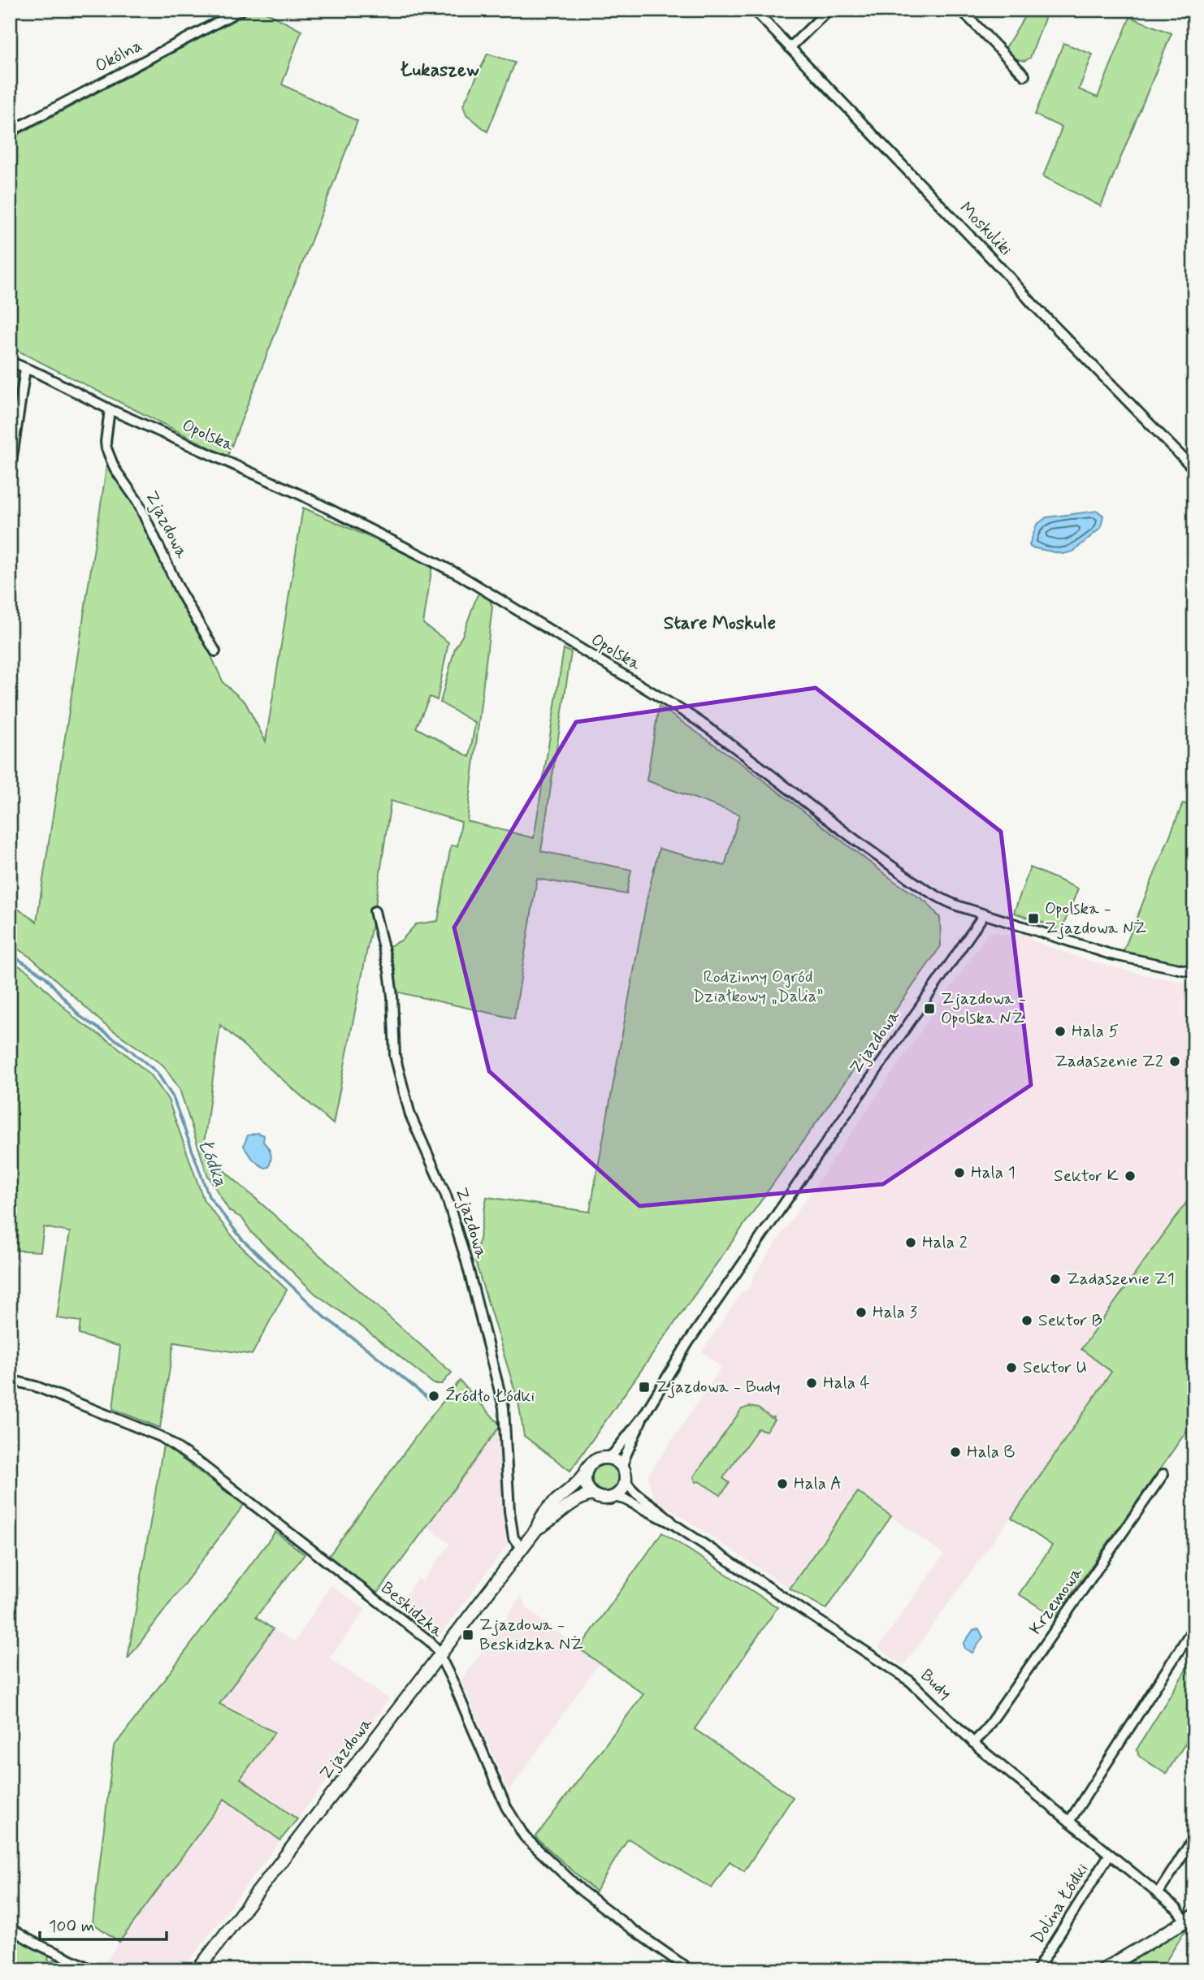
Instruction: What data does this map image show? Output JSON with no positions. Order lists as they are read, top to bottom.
{
  "streets": {
    "street": [
      "Okólna",
      "Moskuliki",
      "Opolska",
      "Zjazdowa",
      "Krzemowa",
      "Beskidzka",
      "Budy",
      "Dolina Łódki"
    ]
  },
  "crossings": [
    ["Opolska", "Zjazdowa"],
    ["Zjazdowa", "Beskidzka"],
    ["Zjazdowa", "Budy"],
    ["Krzemowa", "Budy"],
    ["Budy", "Dolina Łódki"]
  ],
  "districts": ["Łukaszew", "Stare Moskule"],
  "water": ["Łódka"],
  "parks": ["Rodzinny Ogród Działkowy „Dalia”"],
  "places": {
    "transit": [
      "Opolska - Zjazdowa NŻ",
      "Zjazdowa - Opolska NŻ",
      "Zjazdowa - Budy",
      "Zjazdowa - Beskidzka NŻ"
    ],
    "other": [
      "Hala 5",
      "Zadaszenie Z2",
      "Hala 1",
      "Sektor K",
      "Hala 2",
      "Zadaszenie Z1",
      "Hala 3",
      "Sektor B",
      "Sektor U",
      "Hala 4",
      "Źródło Łódki",
      "Hala B",
      "Hala A"
    ]
  },
  "scale_bar": "100 m"
}
